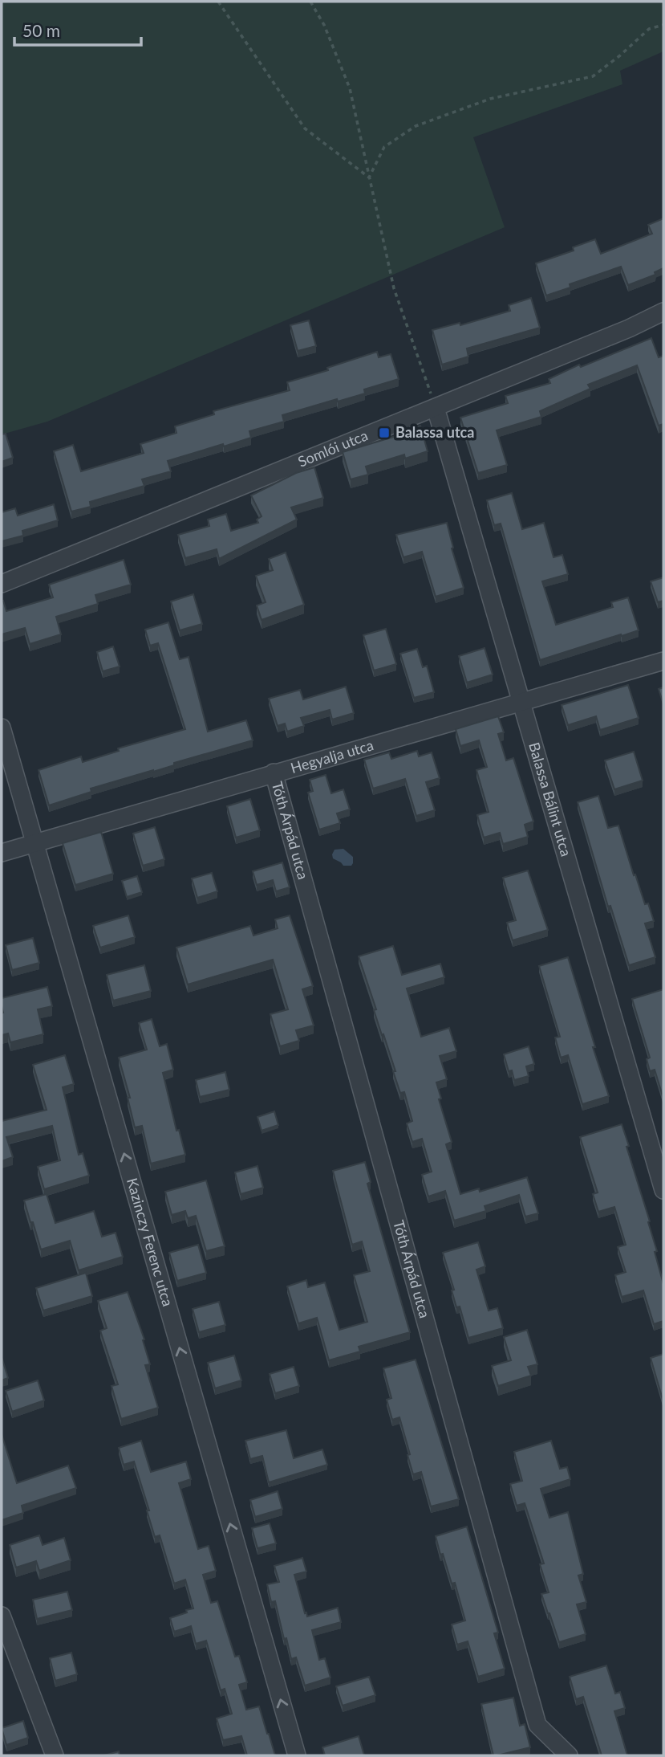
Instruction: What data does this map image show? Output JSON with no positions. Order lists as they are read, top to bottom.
{
  "streets": {
    "street": [
      "Somlói utca",
      "Hegyalja utca",
      "Balassa Bálint utca",
      "Tóth Árpád utca",
      "Kazinczy Ferenc utca"
    ]
  },
  "crossings": [
    ["Somlói utca", "Balassa Bálint utca"],
    ["Hegyalja utca", "Balassa Bálint utca"],
    ["Hegyalja utca", "Tóth Árpád utca"],
    ["Hegyalja utca", "Kazinczy Ferenc utca"]
  ],
  "one_way": ["Kazinczy Ferenc utca"],
  "places": {
    "transit": ["Balassa utca"]
  },
  "scale_bar": "50 m"
}
